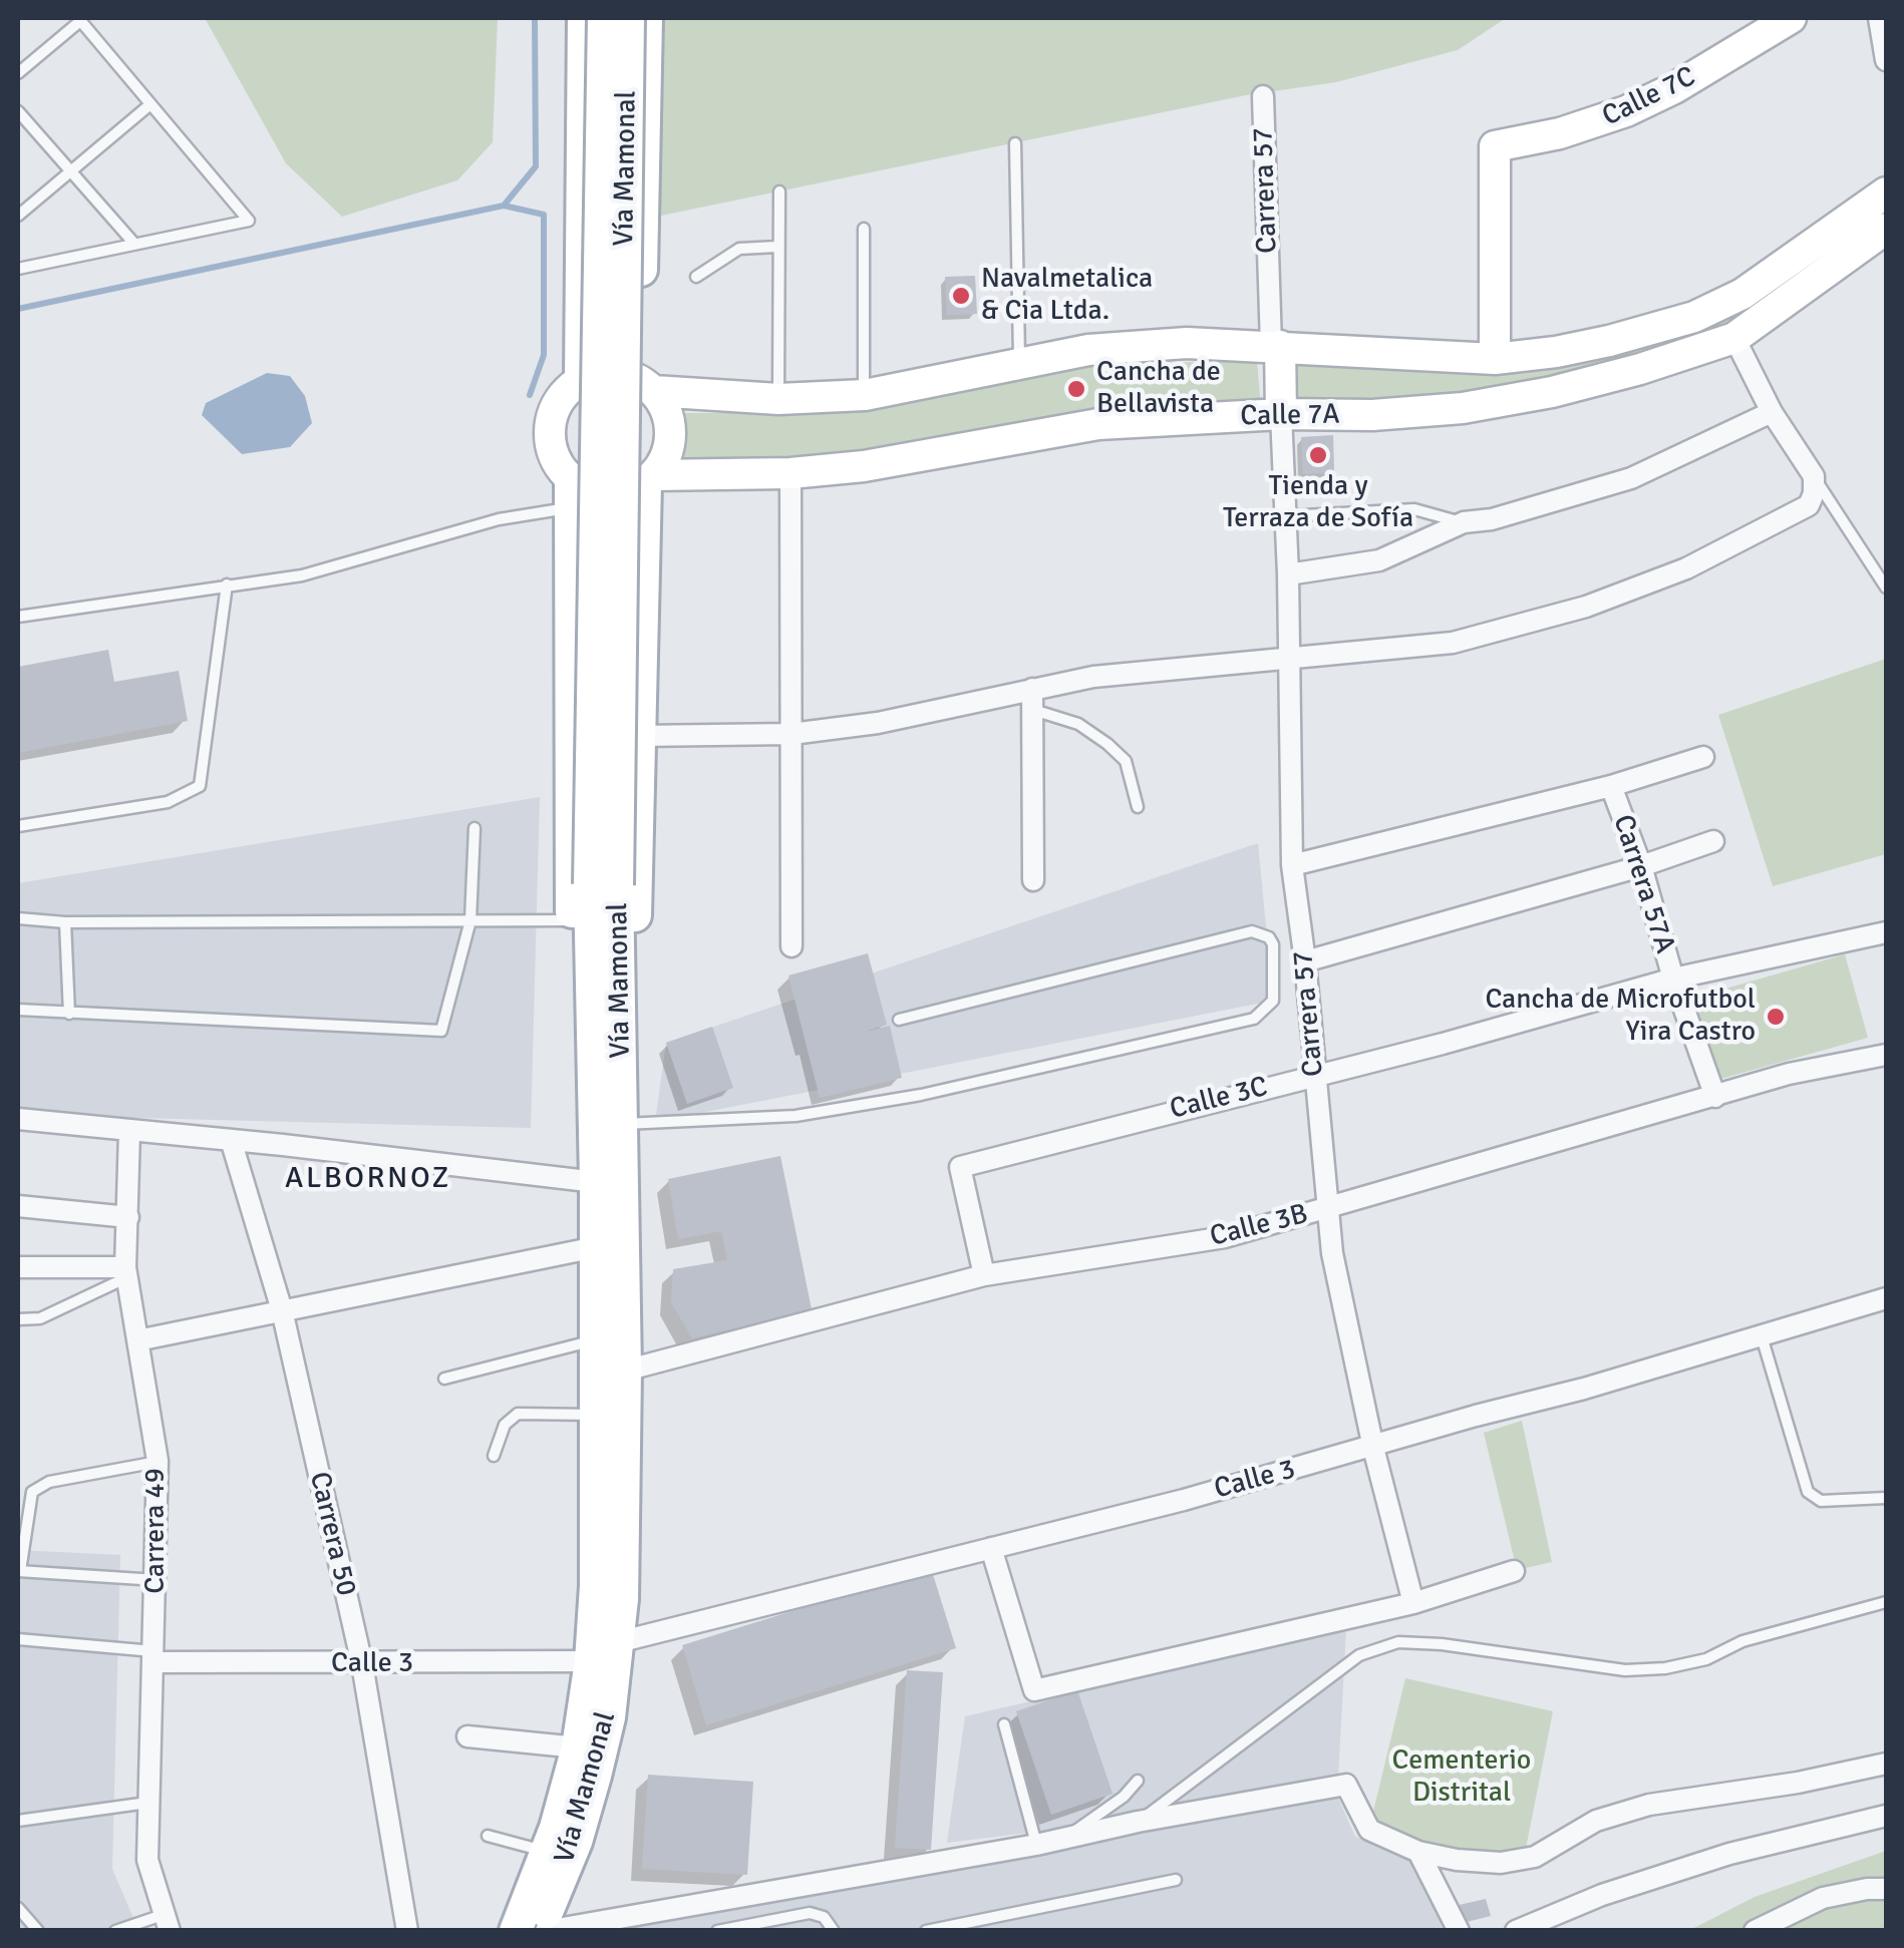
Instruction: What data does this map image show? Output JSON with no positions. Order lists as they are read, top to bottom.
{
  "streets": {
    "main road": ["Vía Mamonal"],
    "street": [
      "Calle 7C",
      "Carrera 57",
      "Calle 7A",
      "Carrera 57A",
      "Calle 3C",
      "Calle 3B",
      "Calle 3",
      "Carrera 49",
      "Carrera 50"
    ]
  },
  "crossings": [
    ["Vía Mamonal", "Calle 3B"],
    ["Vía Mamonal", "Calle 3"],
    ["Carrera 57", "Calle 7A"],
    ["Carrera 57", "Calle 3C"],
    ["Carrera 57", "Calle 3B"],
    ["Carrera 57", "Calle 3"],
    ["Carrera 57A", "Calle 3C"],
    ["Carrera 57A", "Calle 3B"],
    ["Calle 3C", "Calle 3B"],
    ["Calle 3", "Carrera 49"],
    ["Calle 3", "Carrera 50"]
  ],
  "districts": ["ALBORNOZ"],
  "parks": ["Cementerio Distrital"],
  "places": [
    "Navalmetalica & Cia Ltda.",
    "Cancha de Bellavista",
    "Tienda y Terraza de Sofía",
    "Cancha de Microfutbol Yira Castro"
  ]
}
